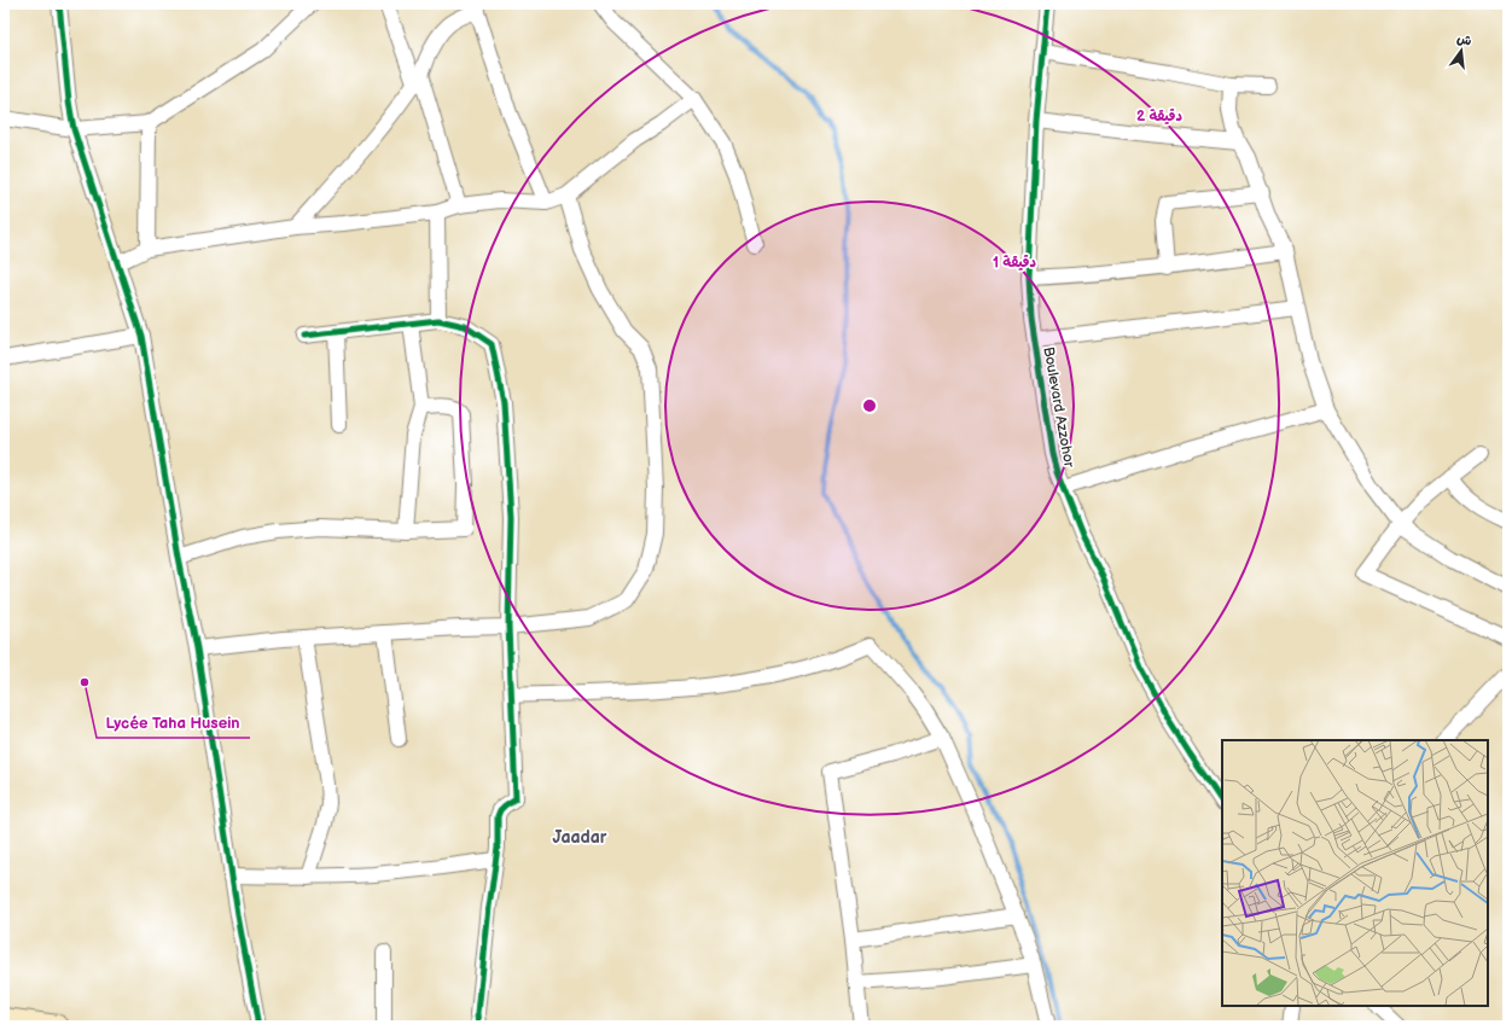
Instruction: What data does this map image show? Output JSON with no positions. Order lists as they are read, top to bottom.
{
  "streets": {
    "street": ["Boulevard Azzohor"]
  },
  "districts": ["Jaadar"],
  "places": ["Lycée Taha Husein"],
  "north": "top",
  "rings": ["2 دقيقة", "1 دقيقة"]
}
